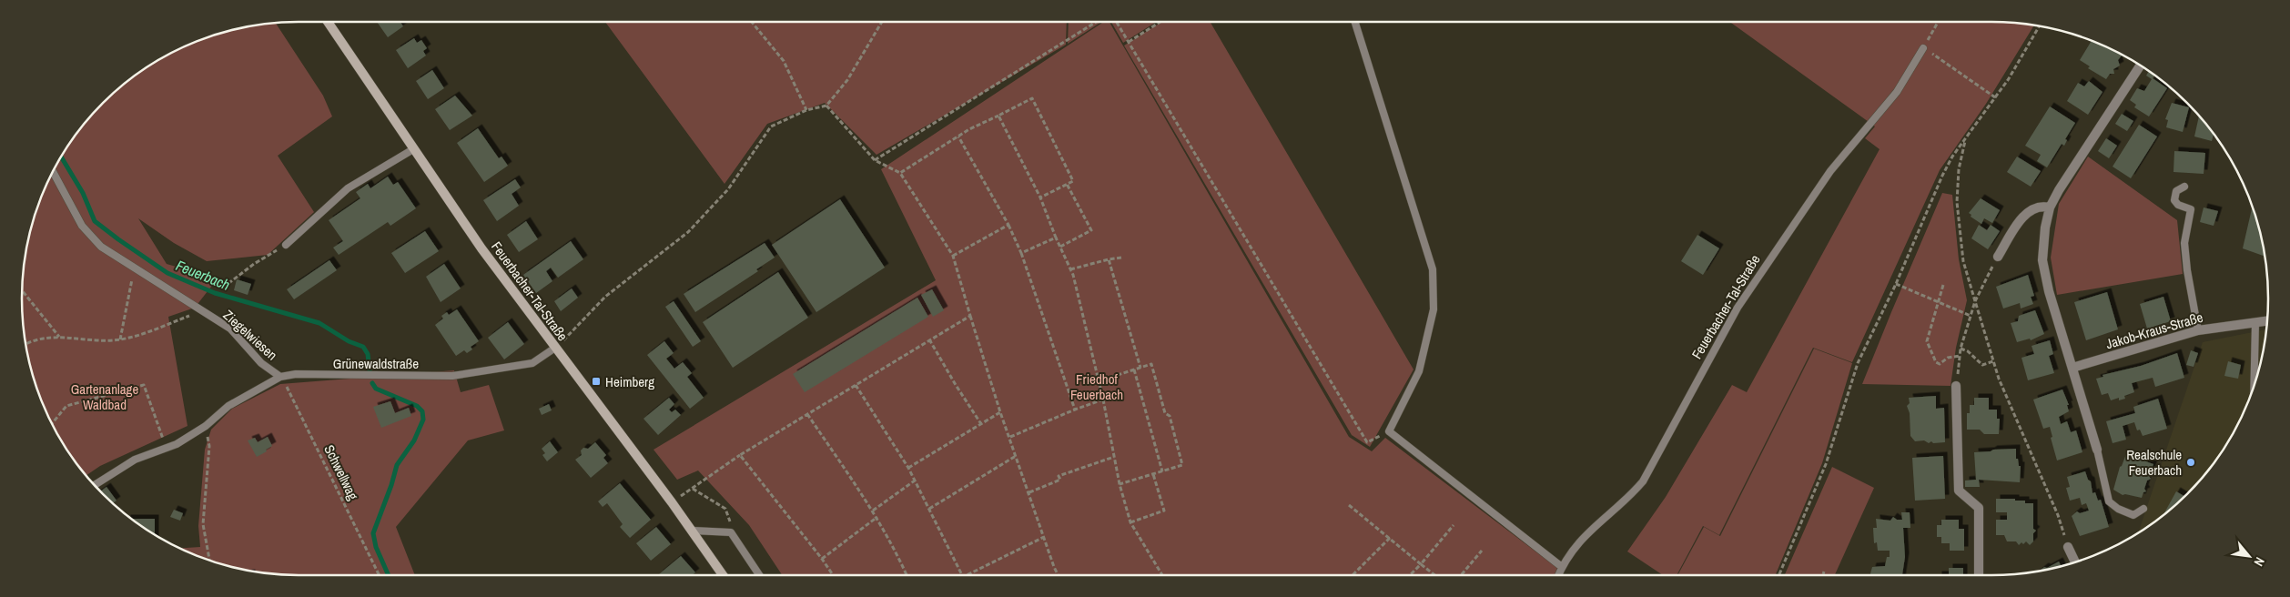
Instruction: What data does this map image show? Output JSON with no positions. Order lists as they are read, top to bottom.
{
  "streets": {
    "main road": ["Feuerbacher-Tal-Straße"],
    "street": ["Jakob-Kraus-Straße"],
    "lane": ["Ziegelwiesen", "Grünewaldstraße"],
    "path": ["Schwellwag"]
  },
  "crossings": [
    ["Feuerbacher-Tal-Straße", "Grünewaldstraße"],
    ["Ziegelwiesen", "Grünewaldstraße"],
    ["Ziegelwiesen", "Schwellwag"],
    ["Grünewaldstraße", "Schwellwag"]
  ],
  "water": ["Feuerbach"],
  "parks": ["Friedhof Feuerbach", "Gartenanlage Waldbad"],
  "places": {
    "transit": ["Heimberg"],
    "other": ["Realschule Feuerbach"]
  },
  "north": "bottom right"
}
